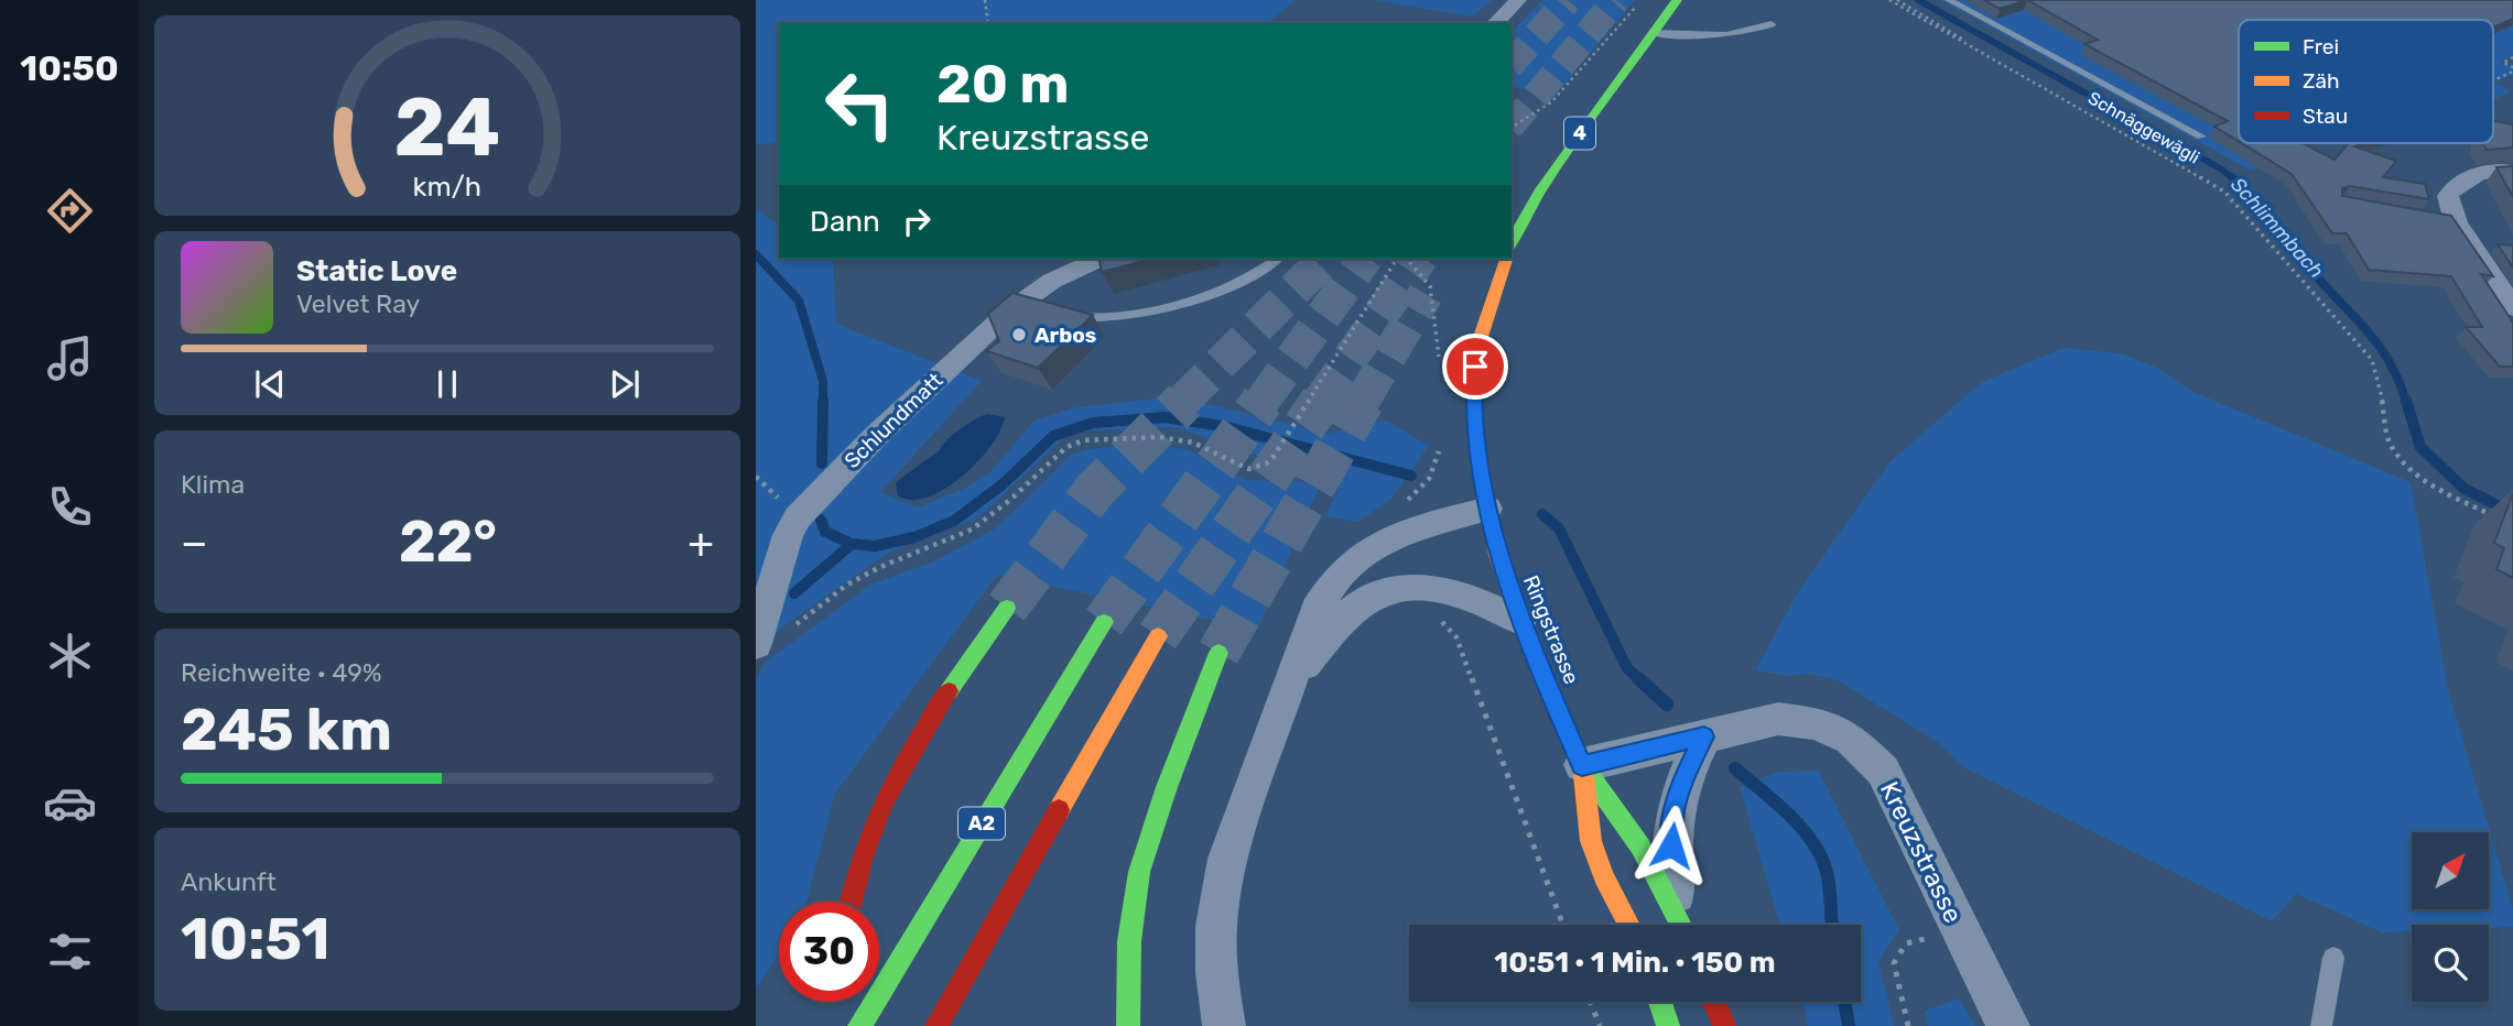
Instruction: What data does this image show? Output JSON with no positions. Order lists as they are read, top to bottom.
{
  "streets": {
    "main road": ["4", "Ringstrasse", "A2"],
    "street": ["Schlundmatt", "Kreuzstrasse"],
    "path": ["Schnäggewägli"]
  },
  "crossings": [
    ["Ringstrasse", "Kreuzstrasse"]
  ],
  "water": ["Schlimmbach"],
  "places": ["Arbos"],
  "legend": ["Frei", "Zäh", "Stau"],
  "north": "top right",
  "page": {
    "tabs": "10:50",
    "turn": ["20 m", "Kreuzstrasse"],
    "then": "Dann",
    "song": ["Static Love", "Velvet Ray"],
    "tile": [
      "Klima",
      ["Reichweite · 49%", "245 km"],
      ["Ankunft", "10:51"]
    ],
    "heat": ["−", "22°", "+"],
    "limit": "30",
    "trip": "10:51 · 1 Min. · 150 m",
    "gauge": ["24", "km/h"]
  }
}
